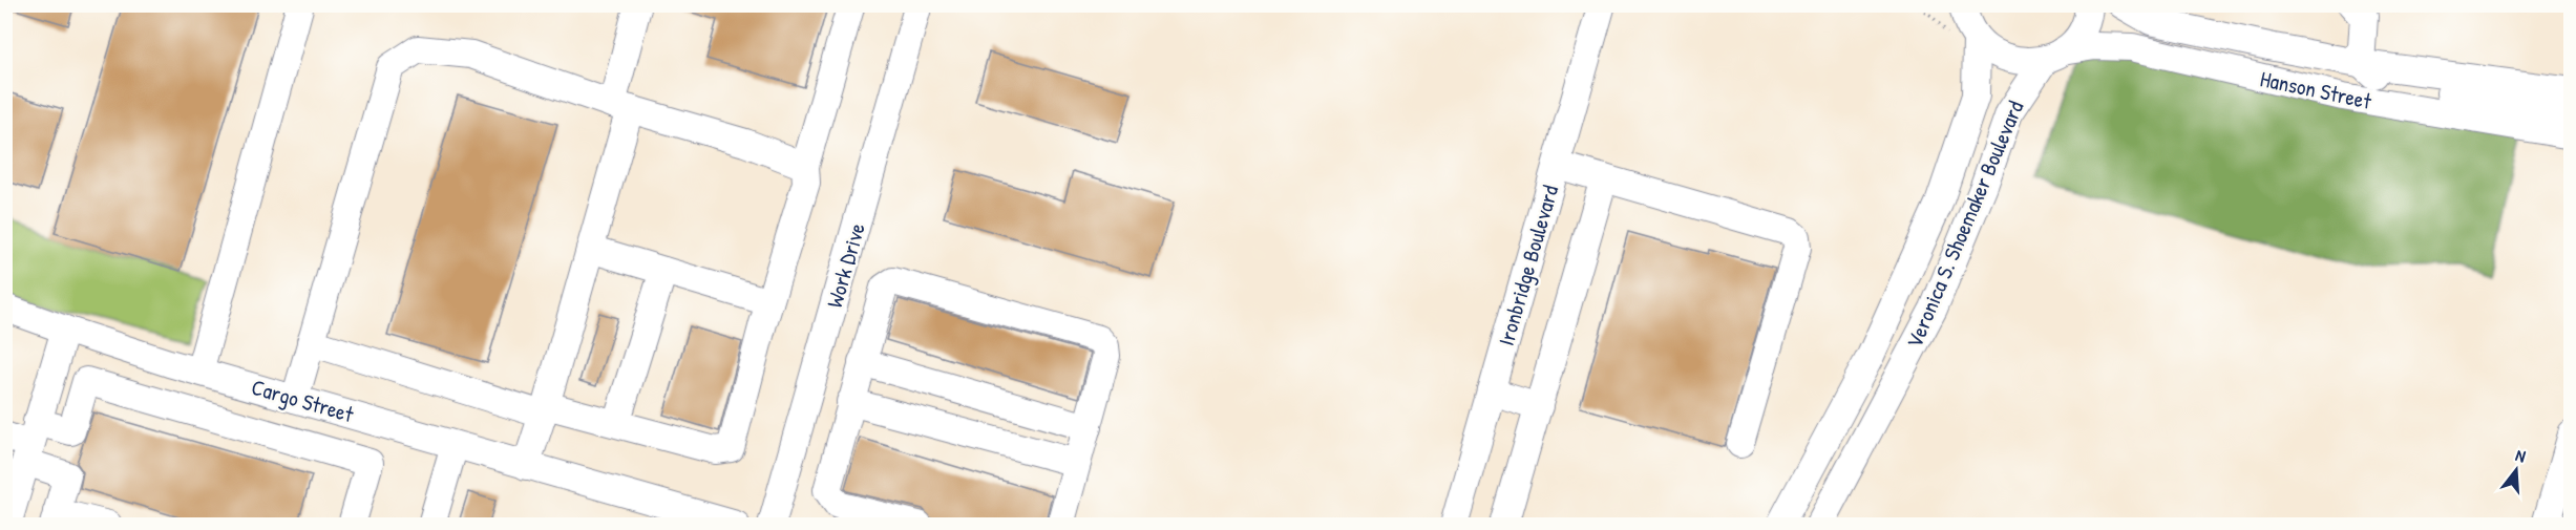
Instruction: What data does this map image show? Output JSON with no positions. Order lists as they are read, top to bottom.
{
  "streets": {
    "street": [
      "Hanson Street",
      "Veronica S. Shoemaker Boulevard",
      "Work Drive",
      "Ironbridge Boulevard",
      "Cargo Street"
    ]
  },
  "crossings": [
    ["Hanson Street", "Veronica S. Shoemaker Boulevard"]
  ],
  "north": "top"
}
